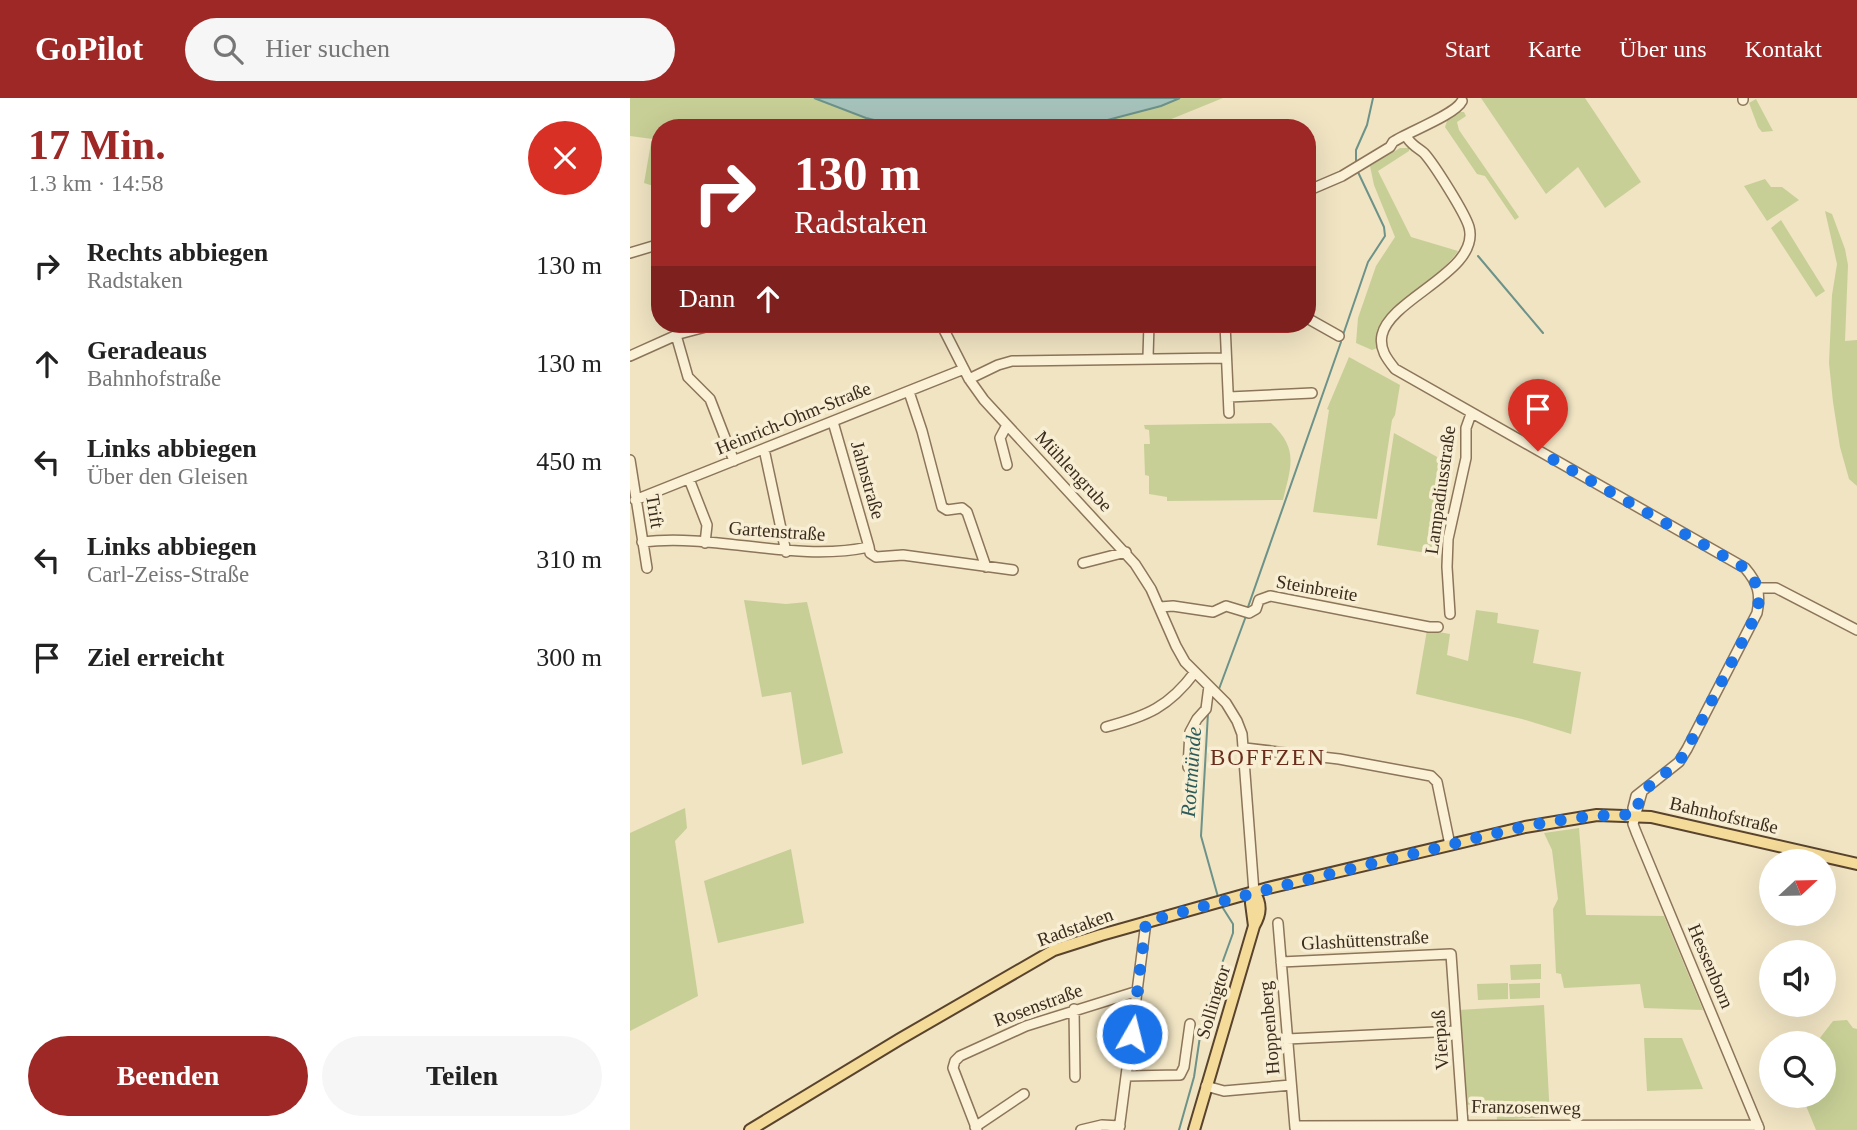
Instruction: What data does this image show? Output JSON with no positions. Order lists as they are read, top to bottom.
{
  "streets": {
    "main road": ["Bahnhofstraße", "Radstaken", "Sollingtor"],
    "street": [
      "Heinrich-Ohm-Straße",
      "Mühlengrube",
      "Jahnstraße",
      "Lampadiusstraße",
      "Trift",
      "Gartenstraße",
      "Steinbreite",
      "Glashüttenstraße",
      "Hessenborn",
      "Rosenstraße",
      "Hoppenberg",
      "Vierpaß",
      "Franzosenweg"
    ]
  },
  "crossings": [
    ["Heinrich-Ohm-Straße", "Mühlengrube"],
    ["Heinrich-Ohm-Straße", "Jahnstraße"],
    ["Heinrich-Ohm-Straße", "Trift"],
    ["Mühlengrube", "Steinbreite"],
    ["Mühlengrube", "Bahnhofstraße"],
    ["Mühlengrube", "Radstaken"],
    ["Mühlengrube", "Sollingtor"],
    ["Jahnstraße", "Gartenstraße"],
    ["Trift", "Gartenstraße"],
    ["Bahnhofstraße", "Radstaken"],
    ["Bahnhofstraße", "Hessenborn"],
    ["Bahnhofstraße", "Sollingtor"],
    ["Radstaken", "Sollingtor"],
    ["Glashüttenstraße", "Hoppenberg"],
    ["Glashüttenstraße", "Vierpaß"],
    ["Hessenborn", "Franzosenweg"],
    ["Hoppenberg", "Franzosenweg"],
    ["Vierpaß", "Franzosenweg"]
  ],
  "districts": ["BOFFZEN"],
  "water": ["Rottmünde"],
  "north": "right",
  "page": {
    "header": "GoPilot",
    "search": "Hier suchen",
    "nav": [
      "Start",
      "Karte",
      "Über uns",
      "Kontakt"
    ],
    "heading": ["17 Min.", "1.3 km · 14:58"],
    "turn": ["130 m", "Radstaken"],
    "list": [
      {
        "name": "Rechts abbiegen",
        "note": "Radstaken",
        "value": "130 m"
      },
      {
        "name": "Geradeaus",
        "note": "Bahnhofstraße",
        "value": "130 m"
      },
      {
        "name": "Links abbiegen",
        "note": "Über den Gleisen",
        "value": "450 m"
      },
      {
        "name": "Links abbiegen",
        "note": "Carl-Zeiss-Straße",
        "value": "310 m"
      },
      {
        "name": "Ziel erreicht",
        "value": "300 m"
      }
    ],
    "then": "Dann",
    "buttons": ["Beenden", "Teilen"]
  }
}
